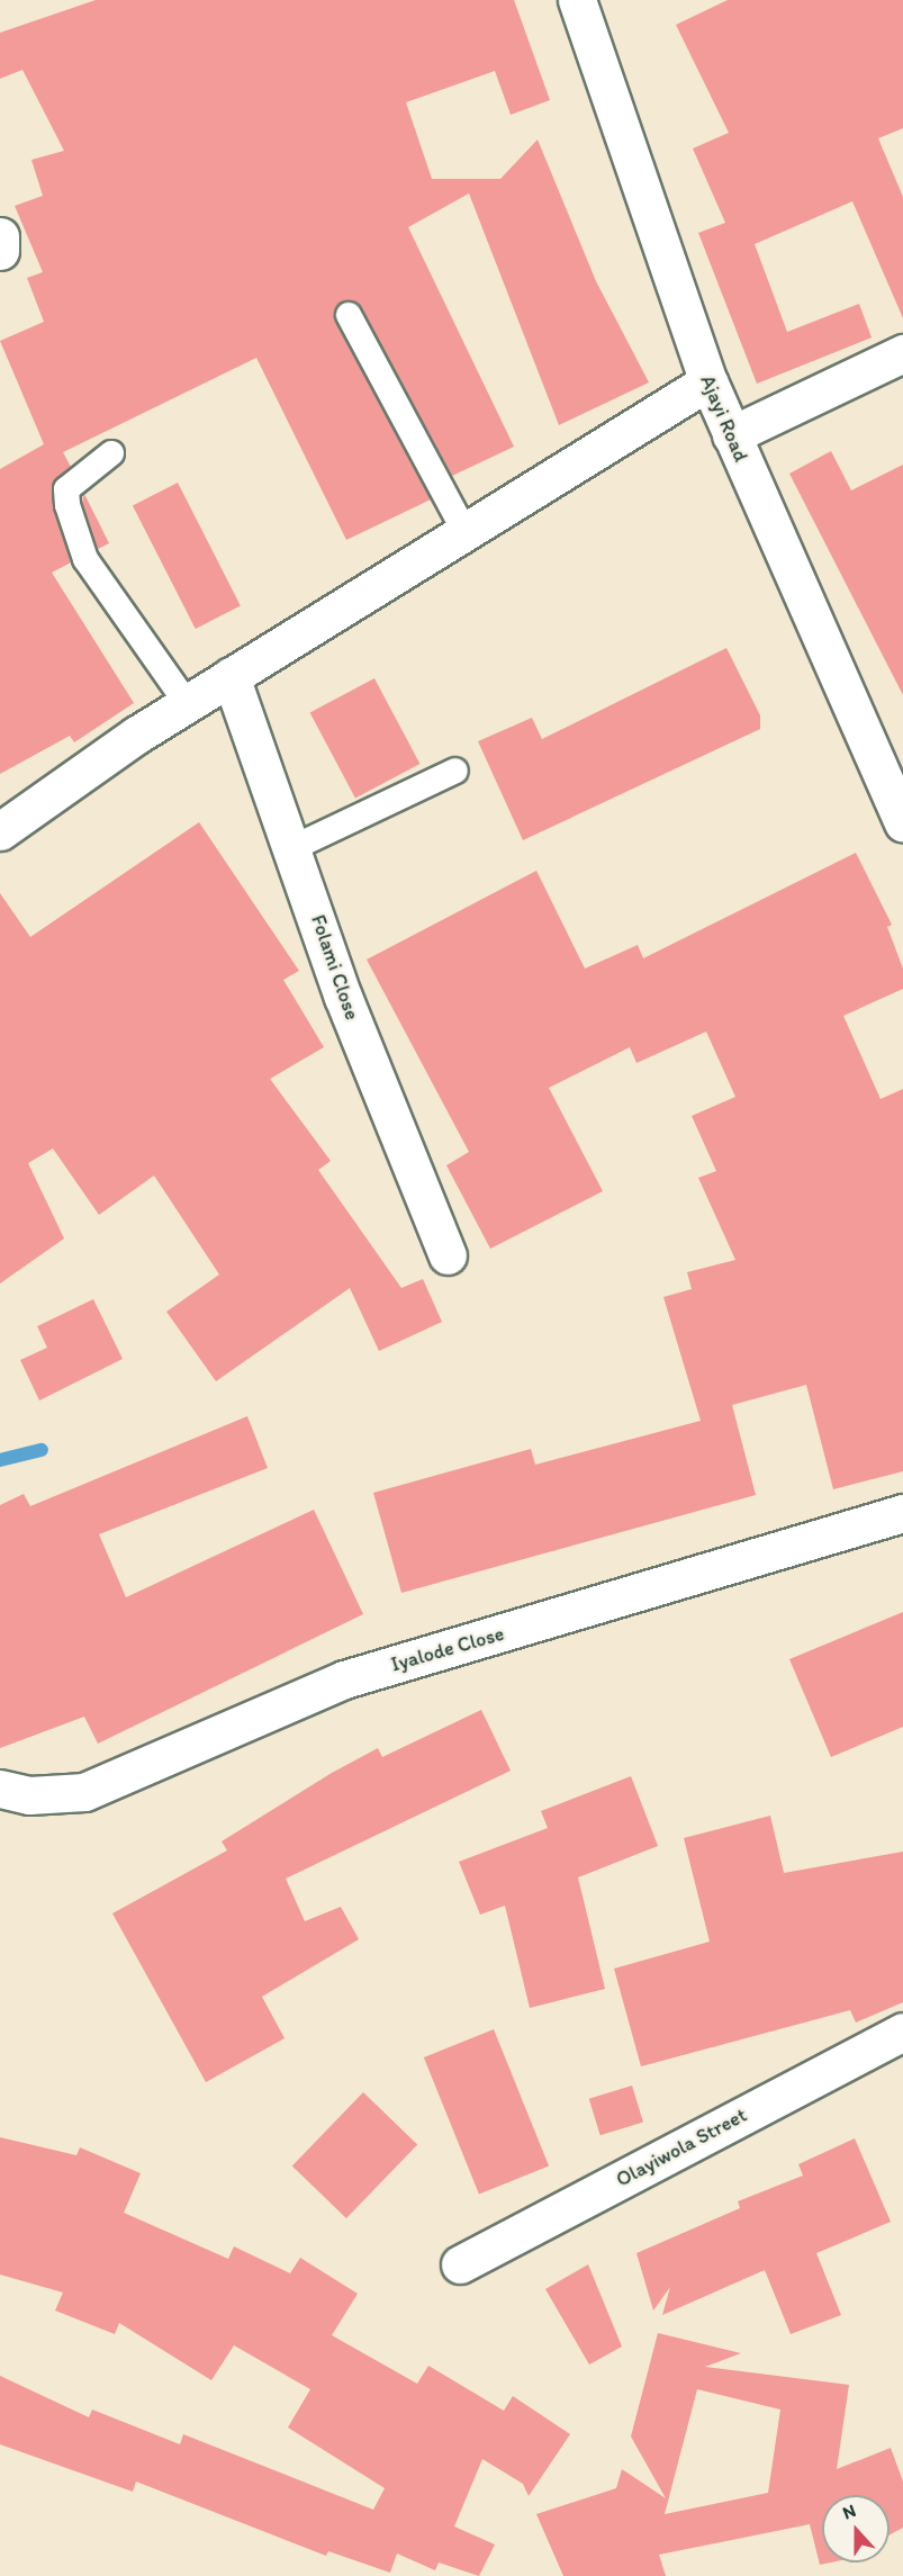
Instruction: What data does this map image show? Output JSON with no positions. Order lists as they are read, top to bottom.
{
  "streets": {
    "street": [
      "Ajayi Road",
      "Folami Close",
      "Iyalode Close",
      "Olayiwola Street"
    ]
  },
  "north": "top"
}
